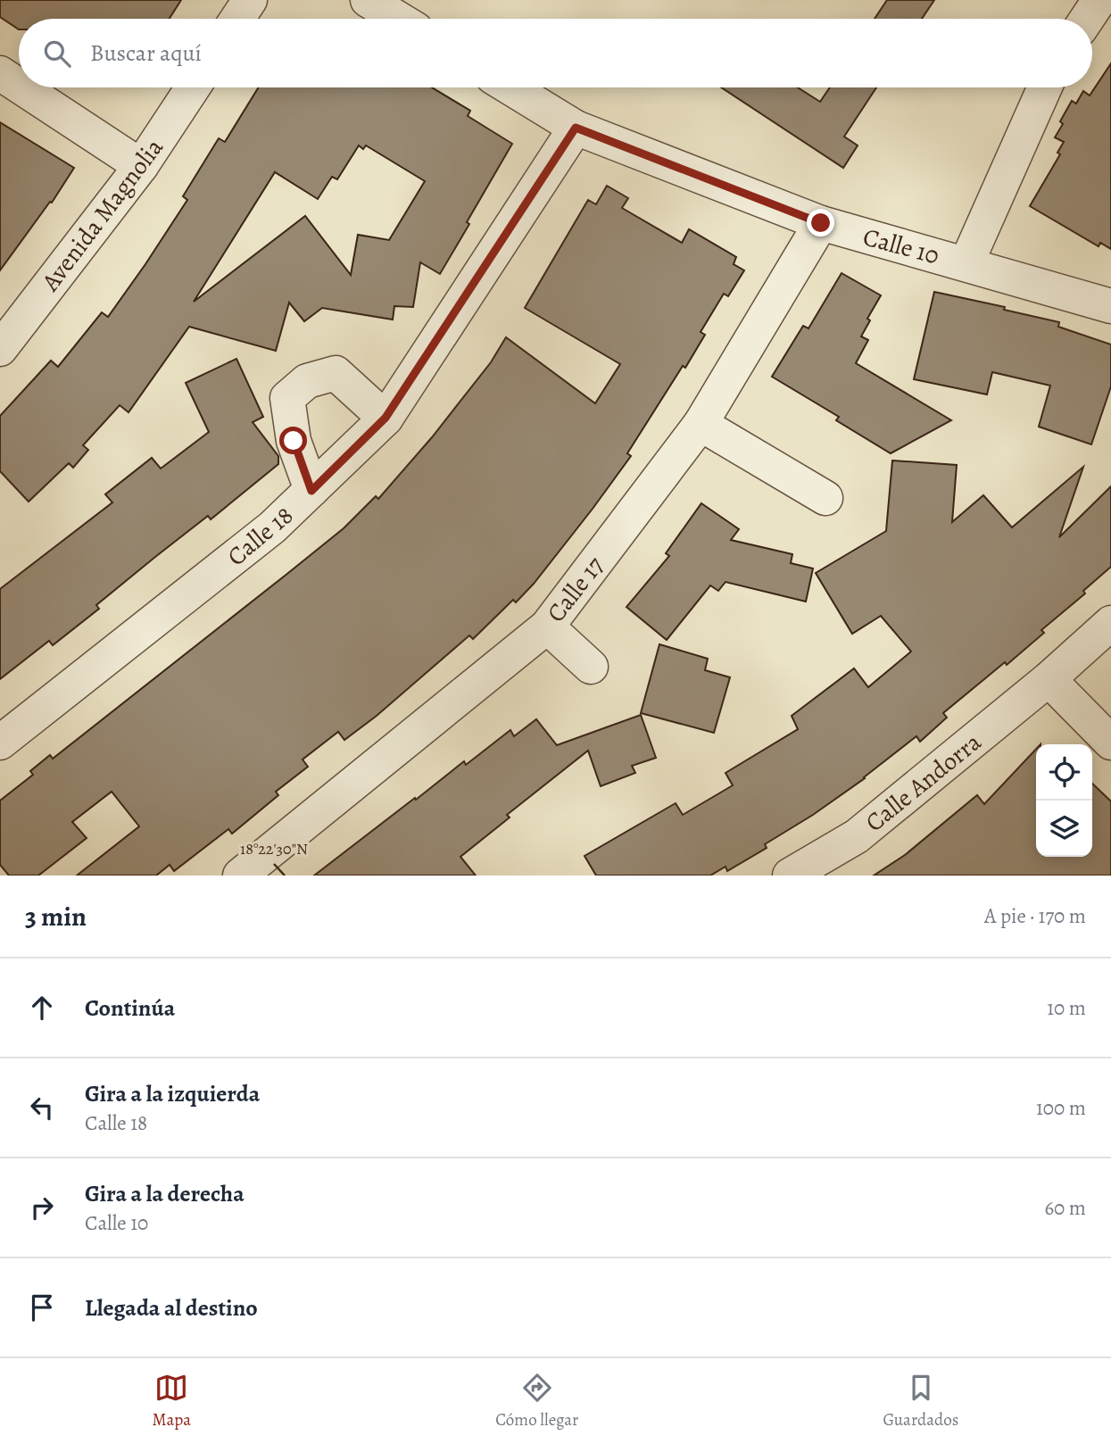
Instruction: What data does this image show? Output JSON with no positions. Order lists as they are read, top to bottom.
{
  "streets": {
    "street": [
      "Avenida Magnolia",
      "Calle 10",
      "Calle 18",
      "Calle 17",
      "Calle Andorra"
    ]
  },
  "crossings": [
    ["Calle 10", "Calle 18"],
    ["Calle 10", "Calle 17"]
  ],
  "page": {
    "search": "Buscar aquí",
    "heading": ["3 min", "A pie · 170 m"],
    "list": [
      ["Continúa", "10 m"],
      ["Gira a la izquierda", "Calle 18", "100 m"],
      ["Gira a la derecha", "Calle 10", "60 m"],
      "Llegada al destino"
    ],
    "nav": ["Mapa", "Cómo llegar", "Guardados"]
  },
  "coordinates": ["18°22'30\"N"]
}
